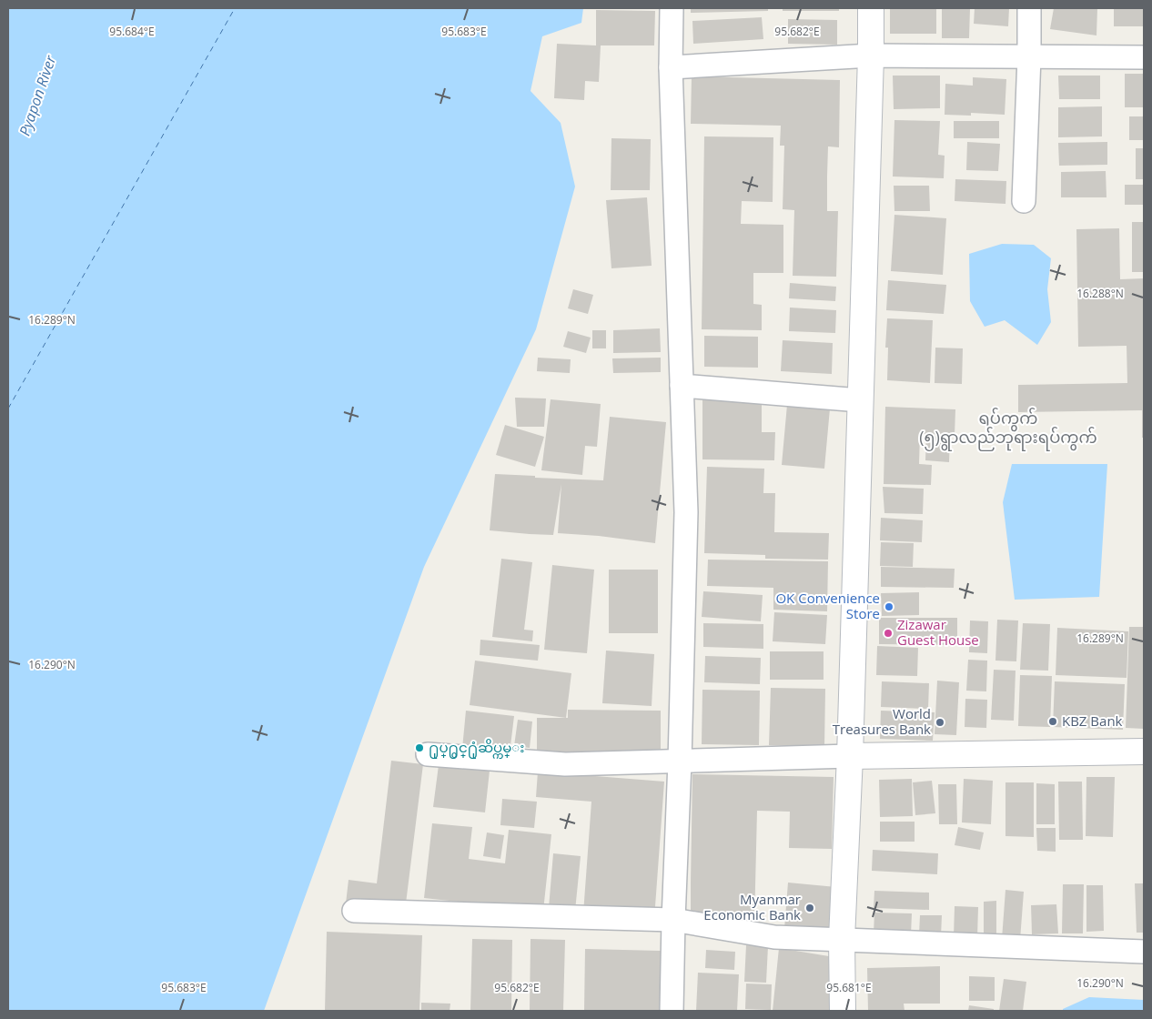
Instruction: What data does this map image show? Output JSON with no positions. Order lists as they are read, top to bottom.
{
  "districts": ["ရပ်ကွက် (၅)ရွာလည်ဘုရားရပ်ကွက်"],
  "water": ["Pyapon River"],
  "places": [
    "OK Convenience Store",
    "Zizawar Guest House",
    "KBZ Bank",
    "World Treasures Bank",
    "႐ုပ္႐ွင္႐ုံဆိပ္ကမ္း",
    "Myanmar Economic Bank"
  ],
  "coordinates": [
    "95.684°E",
    "95.683°E",
    "95.682°E",
    "16.288°N",
    "16.289°N",
    "16.290°N",
    "95.681°E"
  ]
}
